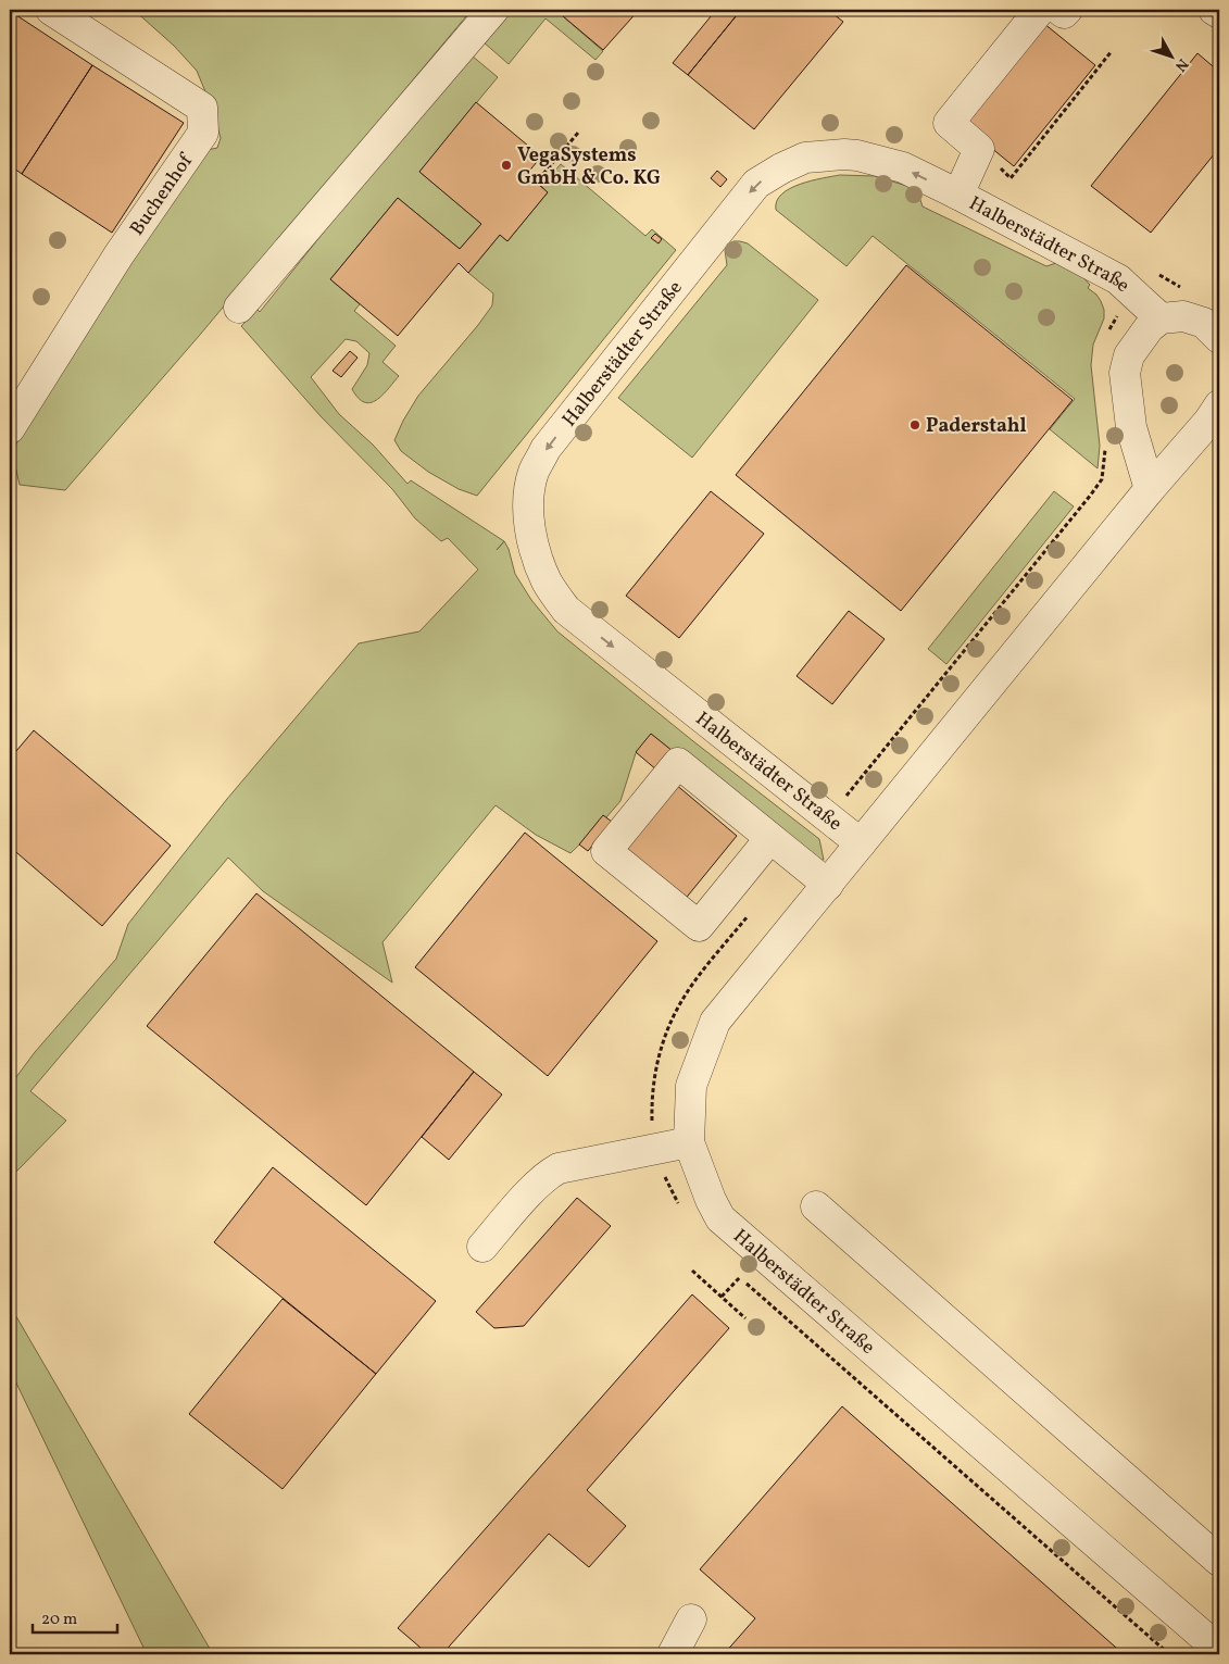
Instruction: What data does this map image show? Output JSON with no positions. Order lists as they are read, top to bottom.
{
  "streets": {
    "street": ["Buchenhof", "Halberstädter Straße"]
  },
  "places": ["VegaSystems GmbH & Co. KG", "Paderstahl"],
  "scale_bar": "20 m",
  "north": "bottom right"
}
